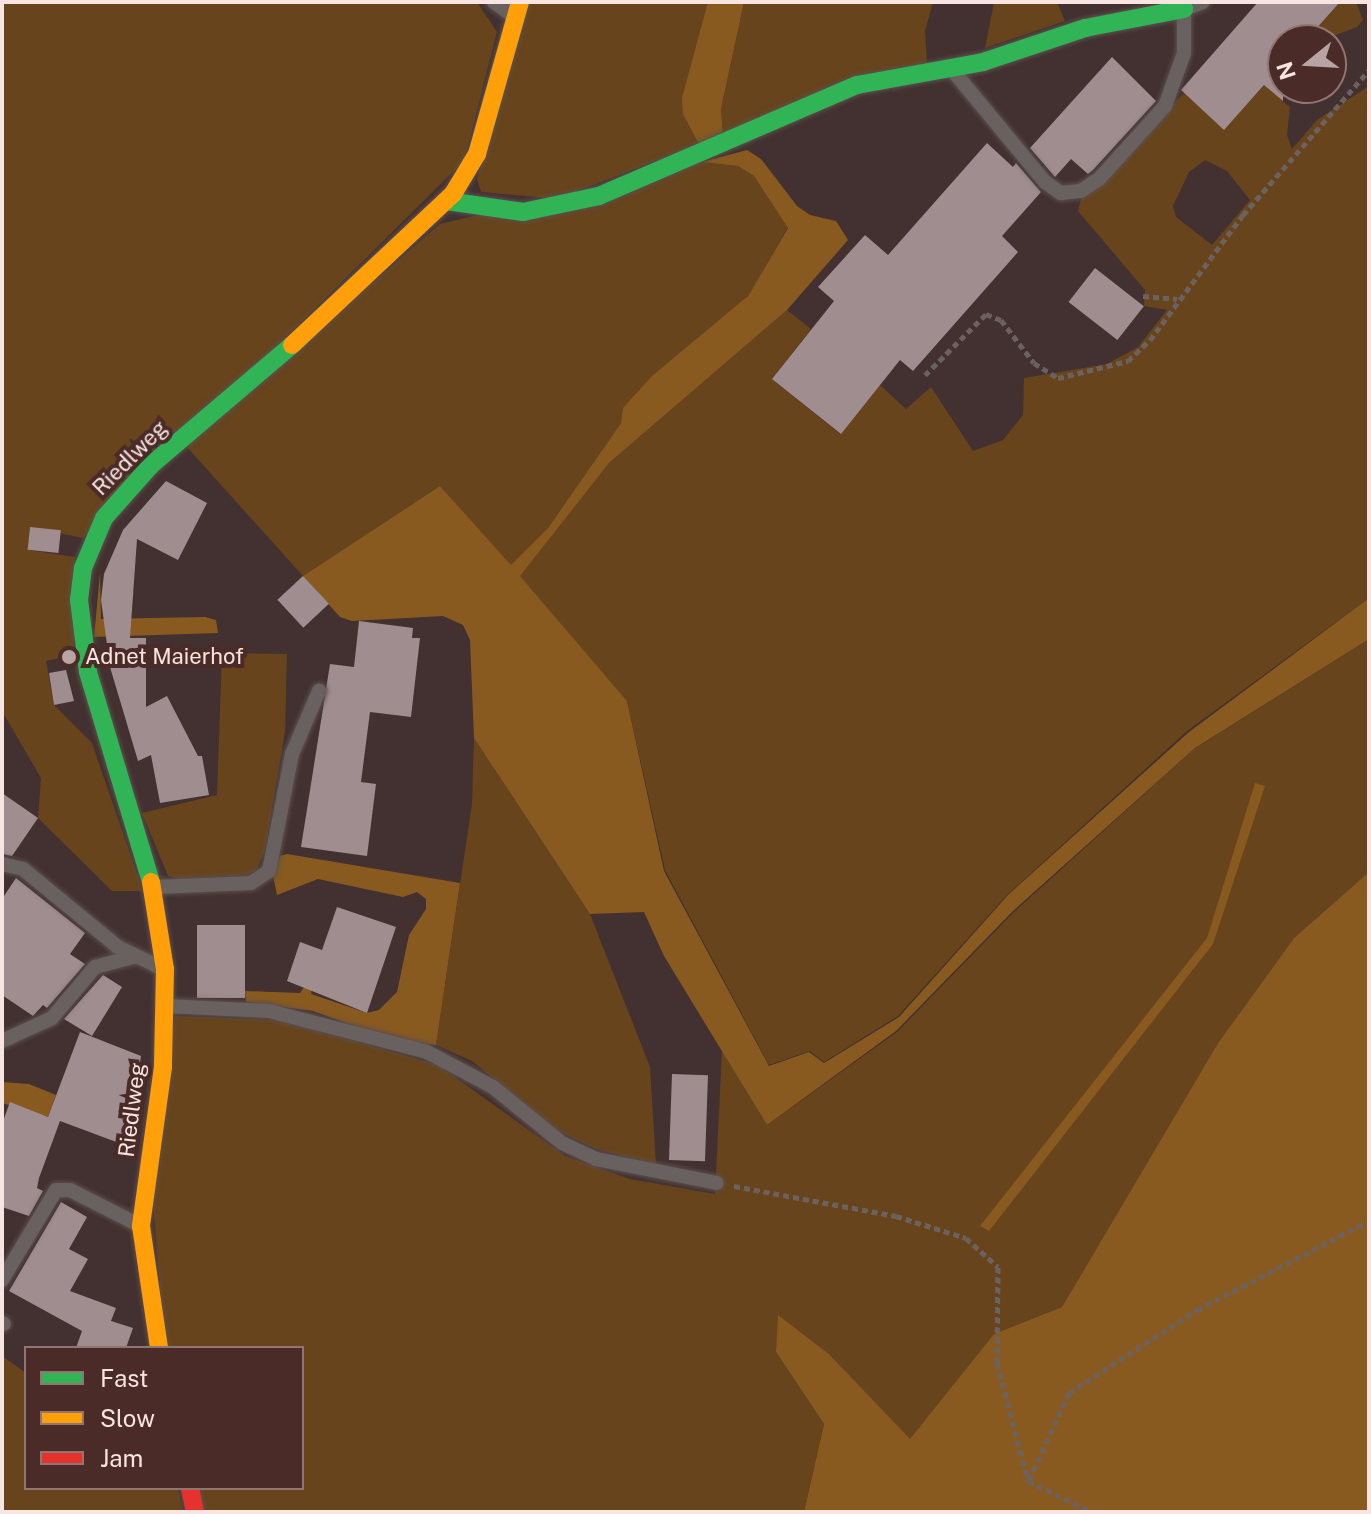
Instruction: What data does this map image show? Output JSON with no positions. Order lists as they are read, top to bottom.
{
  "streets": {
    "street": ["Riedlweg"]
  },
  "places": ["Adnet Maierhof"],
  "legend": ["Fast", "Slow", "Jam"],
  "north": "left"
}
